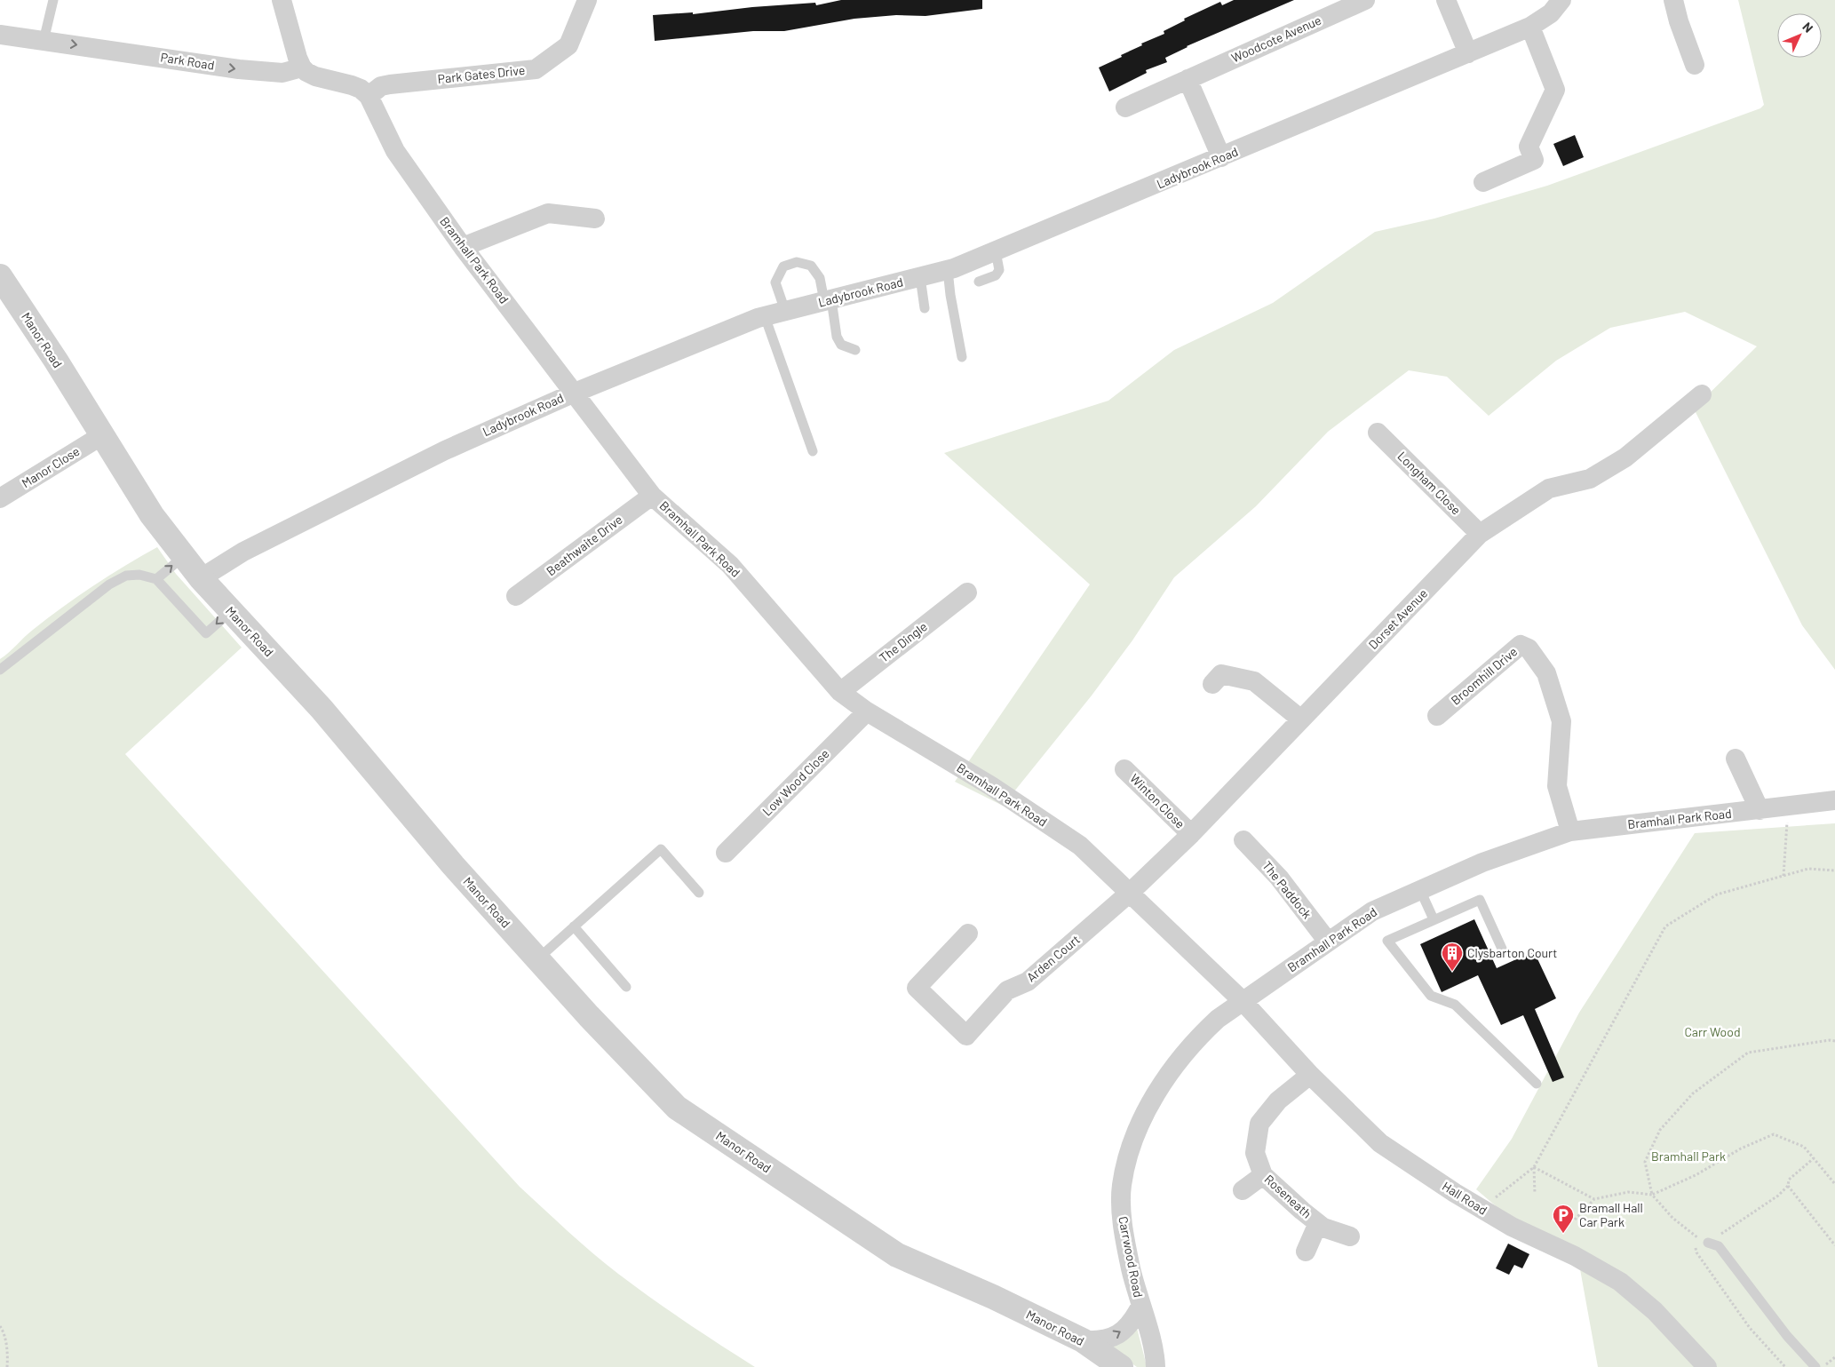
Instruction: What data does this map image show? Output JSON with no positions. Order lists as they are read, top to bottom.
{
  "streets": {
    "street": [
      "Woodcote Avenue",
      "Park Road",
      "Park Gates Drive",
      "Ladybrook Road",
      "Bramhall Park Road",
      "Manor Road",
      "Manor Close",
      "Longham Close",
      "Beathwaite Drive",
      "Dorset Avenue",
      "The Dingle",
      "Broomhill Drive",
      "Low Wood Close",
      "Winton Close",
      "The Paddock",
      "Arden Court",
      "Roseneath",
      "Hall Road",
      "Carrwood Road"
    ]
  },
  "crossings": [
    ["Park Gates Drive", "Bramhall Park Road"],
    ["Ladybrook Road", "Bramhall Park Road"],
    ["Ladybrook Road", "Manor Road"],
    ["Bramhall Park Road", "Beathwaite Drive"],
    ["Bramhall Park Road", "Dorset Avenue"],
    ["Bramhall Park Road", "The Dingle"],
    ["Bramhall Park Road", "Broomhill Drive"],
    ["Bramhall Park Road", "Low Wood Close"],
    ["Bramhall Park Road", "The Paddock"],
    ["Bramhall Park Road", "Arden Court"],
    ["Bramhall Park Road", "Hall Road"],
    ["Bramhall Park Road", "Carrwood Road"],
    ["Manor Road", "Manor Close"],
    ["Longham Close", "Dorset Avenue"],
    ["Dorset Avenue", "Winton Close"],
    ["Dorset Avenue", "Arden Court"],
    ["Roseneath", "Hall Road"],
    ["Hall Road", "Carrwood Road"]
  ],
  "one_way": ["Park Road"],
  "parks": ["Carr Wood", "Bramhall Park"],
  "places": {
    "building": ["Clysbarton Court"],
    "parking": ["Bramall Hall Car Park"]
  },
  "north": "top right"
}
